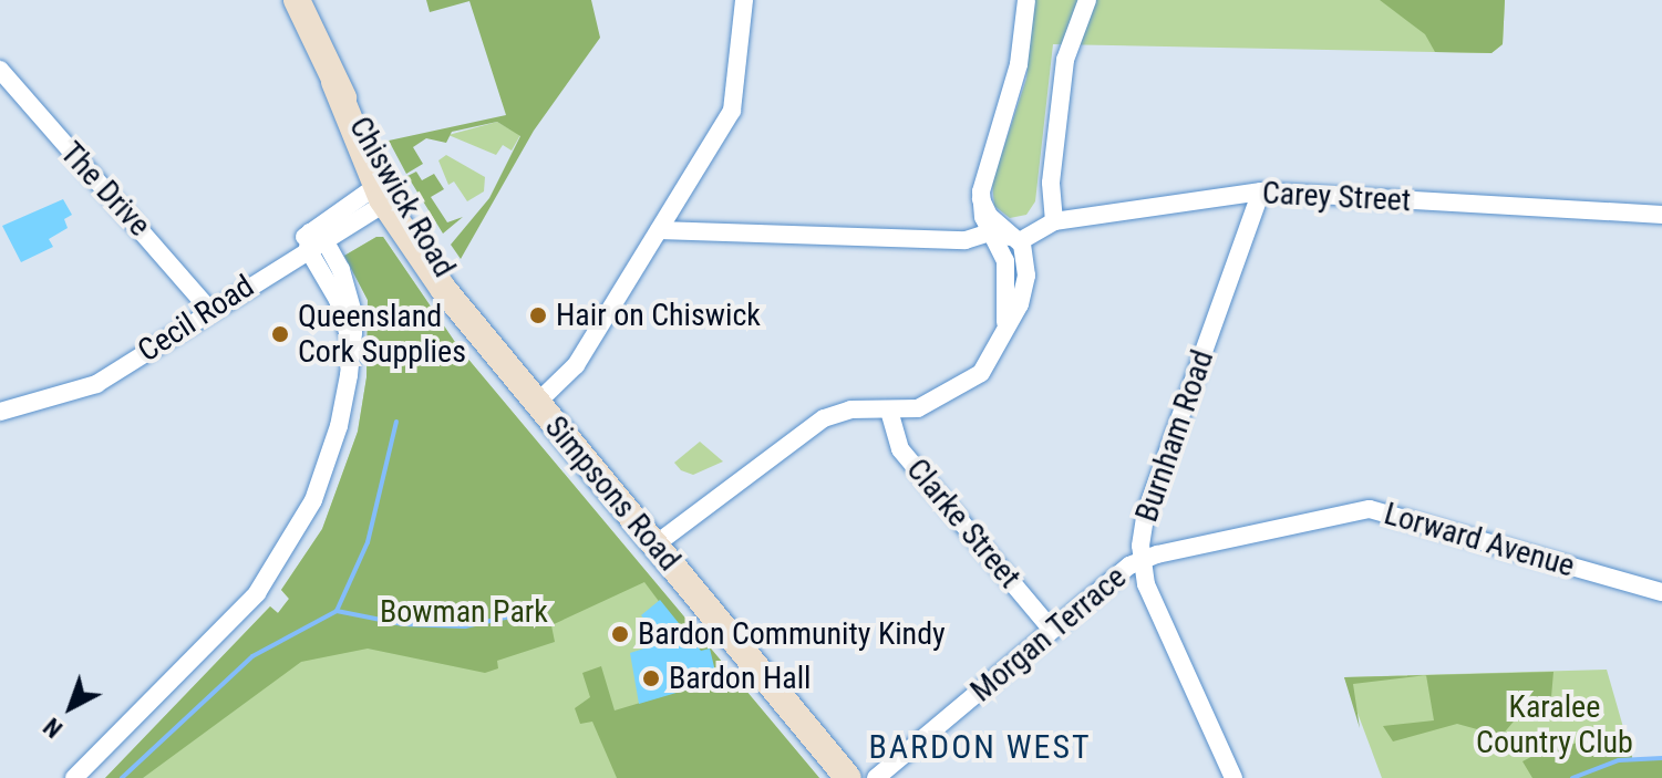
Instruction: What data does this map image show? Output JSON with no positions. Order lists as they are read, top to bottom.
{
  "streets": {
    "main road": ["Chiswick Road", "Simpsons Road"],
    "street": [
      "The Drive",
      "Carey Street",
      "Cecil Road",
      "Burnham Road",
      "Clarke Street",
      "Lorward Avenue",
      "Morgan Terrace"
    ]
  },
  "crossings": [
    ["The Drive", "Cecil Road"],
    ["Chiswick Road", "Cecil Road"],
    ["Chiswick Road", "Simpsons Road"],
    ["Carey Street", "Burnham Road"],
    ["Burnham Road", "Lorward Avenue"],
    ["Burnham Road", "Morgan Terrace"],
    ["Clarke Street", "Morgan Terrace"],
    ["Lorward Avenue", "Morgan Terrace"]
  ],
  "districts": ["BARDON WEST"],
  "parks": ["Bowman Park", "Karalee Country Club"],
  "places": [
    "Hair on Chiswick",
    "Queensland Cork Supplies",
    "Bardon Community Kindy",
    "Bardon Hall"
  ],
  "north": "bottom left"
}
